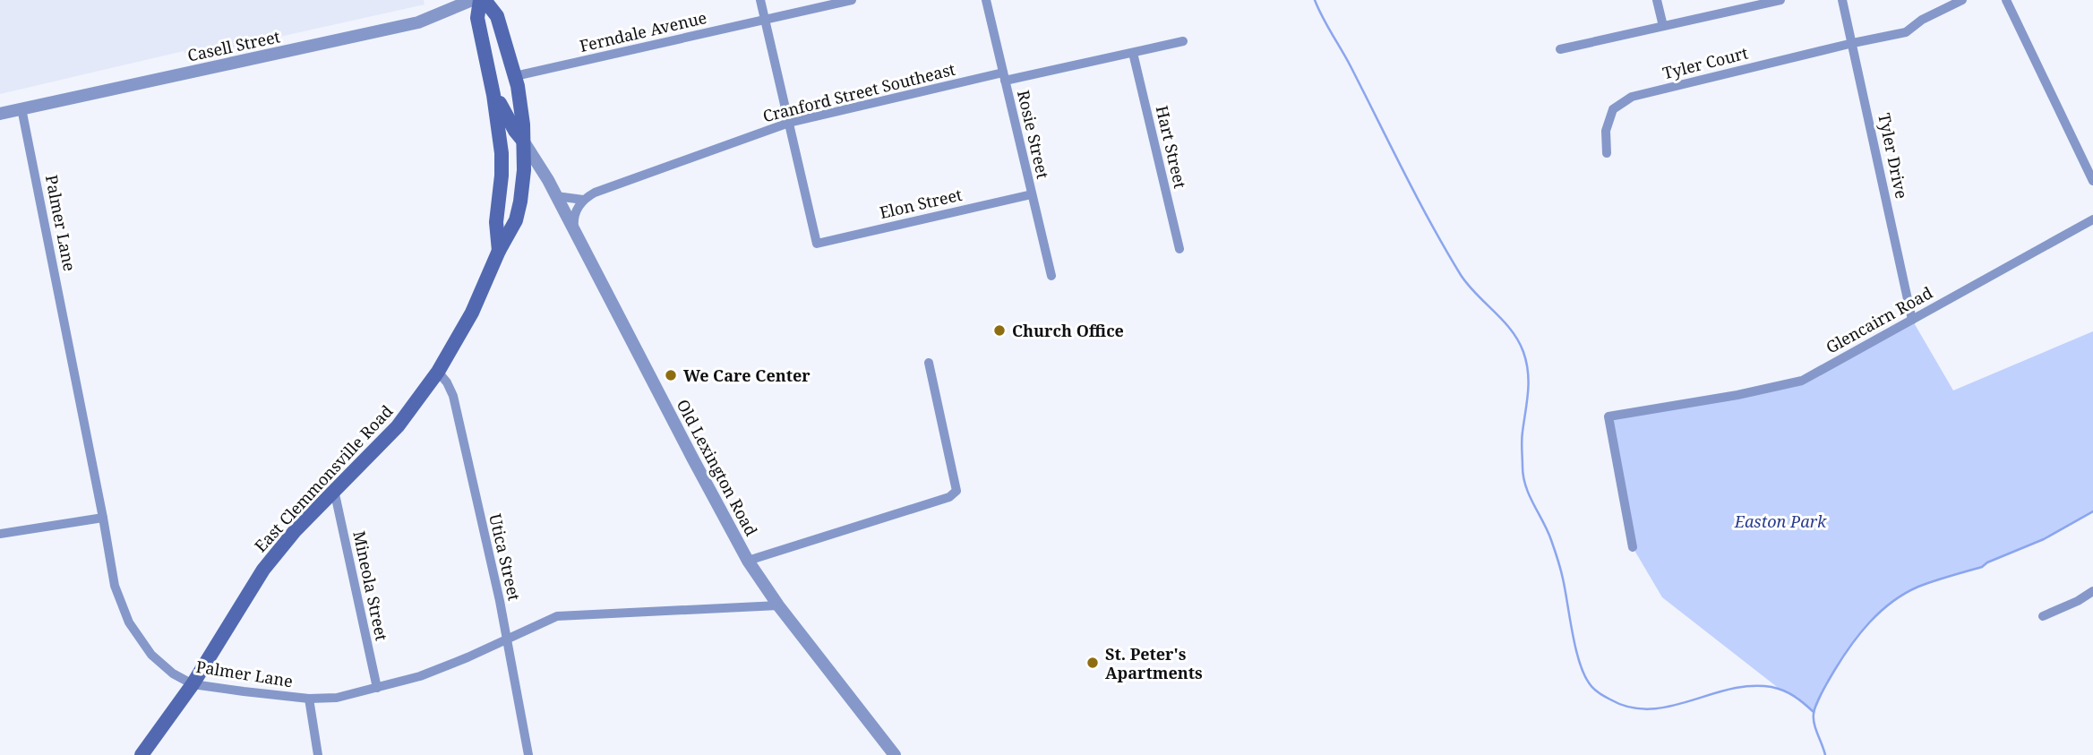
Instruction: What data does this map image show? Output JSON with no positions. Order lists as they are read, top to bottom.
{
  "streets": {
    "main road": ["Old Lexington Road", "East Clemmonsville Road"],
    "street": [
      "Ferndale Avenue",
      "Casell Street",
      "Tyler Court",
      "Cranford Street Southeast",
      "Rosie Street",
      "Hart Street",
      "Tyler Drive",
      "Elon Street",
      "Palmer Lane",
      "Glencairn Road",
      "Utica Street",
      "Mineola Street"
    ]
  },
  "crossings": [
    ["Ferndale Avenue", "Old Lexington Road"],
    ["Casell Street", "Palmer Lane"],
    ["Tyler Court", "Tyler Drive"],
    ["Cranford Street Southeast", "Rosie Street"],
    ["Cranford Street Southeast", "Hart Street"],
    ["Cranford Street Southeast", "Elon Street"],
    ["Rosie Street", "Elon Street"],
    ["Tyler Drive", "Glencairn Road"],
    ["Palmer Lane", "Old Lexington Road"],
    ["Palmer Lane", "East Clemmonsville Road"],
    ["Palmer Lane", "Utica Street"],
    ["Palmer Lane", "Mineola Street"],
    ["Old Lexington Road", "East Clemmonsville Road"],
    ["East Clemmonsville Road", "Utica Street"],
    ["East Clemmonsville Road", "Mineola Street"]
  ],
  "parks": ["Easton Park"],
  "places": ["Church Office", "We Care Center", "St. Peter's Apartments"]
}
